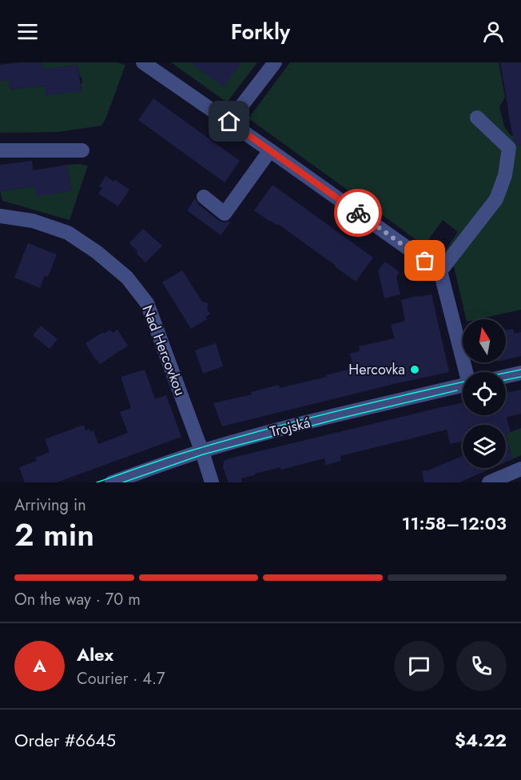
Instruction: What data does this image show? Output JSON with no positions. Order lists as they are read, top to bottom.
{
  "streets": {
    "street": ["Nad Hercovkou", "Trojská"]
  },
  "crossings": [
    ["Nad Hercovkou", "Trojská"]
  ],
  "places": ["Hercovka"],
  "north": "top",
  "page": {
    "header": "Forkly",
    "heading": ["2 min", "Arriving in", "11:58–12:03"],
    "panel": [
      "Alex",
      "Courier · 4.7",
      "Order #6645",
      "$4.22"
    ],
    "bar": "On the way · 70 m",
    "round": "A"
  }
}
